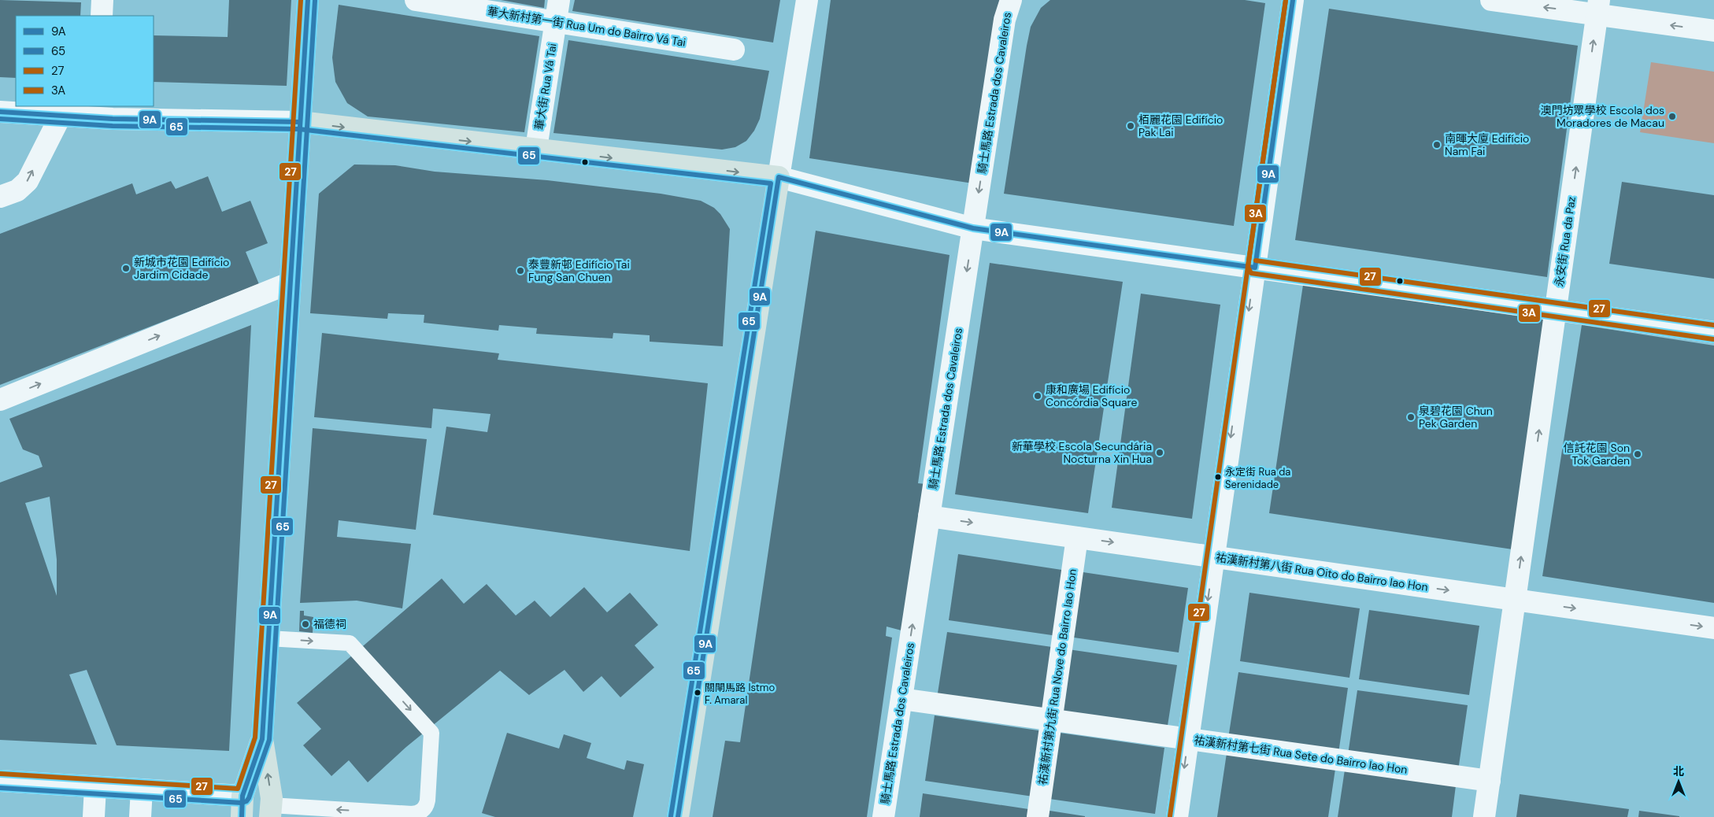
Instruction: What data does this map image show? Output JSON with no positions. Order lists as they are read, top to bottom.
{
  "streets": {
    "street": [
      "華大新村第一街 Rua Um do Bairro Vá Tai",
      "華大街 Rua Vá Tai",
      "騎士馬路 Estrada dos Cavaleiros",
      "永安街 Rua da Paz",
      "祐漢新村第八街 Rua Oito do Bairro Iao Hon",
      "祐漢新村第九街 Rua Nove do Bairro Iao Hon",
      "祐漢新村第七街 Rua Sete do Bairro Iao Hon"
    ]
  },
  "crossings": [
    ["華大新村第一街 Rua Um do Bairro Vá Tai", "華大街 Rua Vá Tai"],
    ["騎士馬路 Estrada dos Cavaleiros", "祐漢新村第八街 Rua Oito do Bairro Iao Hon"],
    ["騎士馬路 Estrada dos Cavaleiros", "祐漢新村第七街 Rua Sete do Bairro Iao Hon"],
    ["永安街 Rua da Paz", "祐漢新村第八街 Rua Oito do Bairro Iao Hon"],
    ["永安街 Rua da Paz", "祐漢新村第七街 Rua Sete do Bairro Iao Hon"],
    ["祐漢新村第八街 Rua Oito do Bairro Iao Hon", "祐漢新村第九街 Rua Nove do Bairro Iao Hon"],
    ["祐漢新村第九街 Rua Nove do Bairro Iao Hon", "祐漢新村第七街 Rua Sete do Bairro Iao Hon"]
  ],
  "one_way": ["永安街 Rua da Paz", "祐漢新村第八街 Rua Oito do Bairro Iao Hon"],
  "places": [
    "澳門坊眾學校 Escola dos Moradores de Macau",
    "栢麗花園 Edifício Pak Lai",
    "南暉大廈 Edifício Nam Fai",
    "新城市花園 Edifício Jardim Cidade",
    "泰豐新邨 Edifício Tai Fung San Chuen",
    "康和廣場 Edifício Concórdia Square",
    "泉碧花園 Chun Pek Garden",
    "新華學校 Escola Secundária Nocturna Xin Hua",
    "信託花園 Son Tok Garden",
    "永定街 Rua da Serenidade",
    "福德祠",
    "關閘馬路 Istmo F. Amaral"
  ],
  "lines": [
    "transit line 9A",
    "transit line 27",
    "transit line 3A",
    "transit line 65"
  ],
  "legend": [
    "9A",
    "65",
    "27",
    "3A"
  ],
  "north": "top"
}
